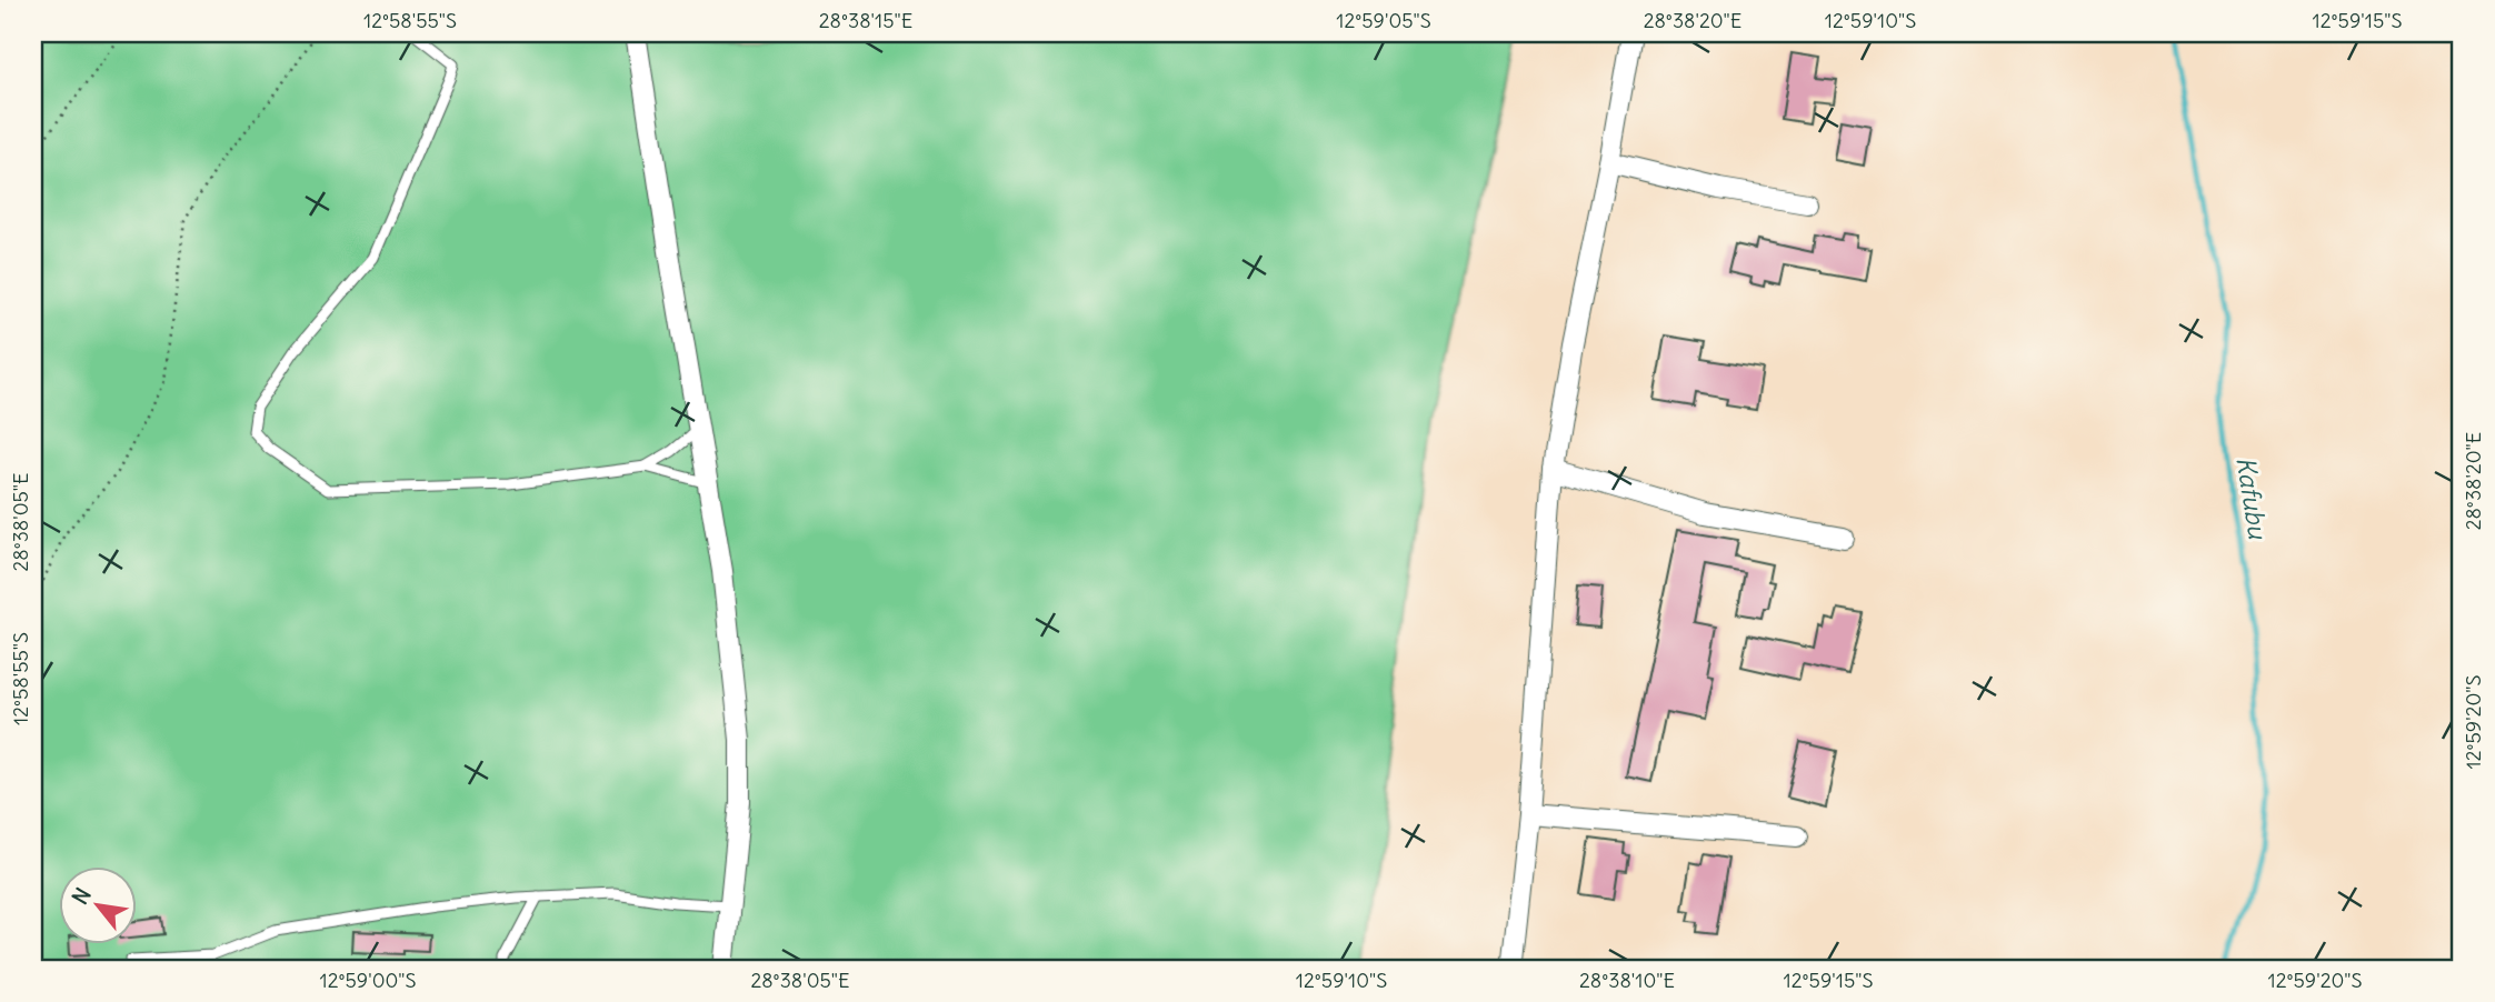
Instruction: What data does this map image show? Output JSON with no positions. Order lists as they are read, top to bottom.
{
  "water": ["Kafubu"],
  "north": "top left",
  "coordinates": [
    "12°58'55\"S",
    "28°38'15\"E",
    "12°59'05\"S",
    "28°38'20\"E",
    "12°59'10\"S",
    "12°59'15\"S",
    "28°38'05\"E",
    "12°59'20\"S",
    "12°59'00\"S",
    "28°38'10\"E"
  ]
}
